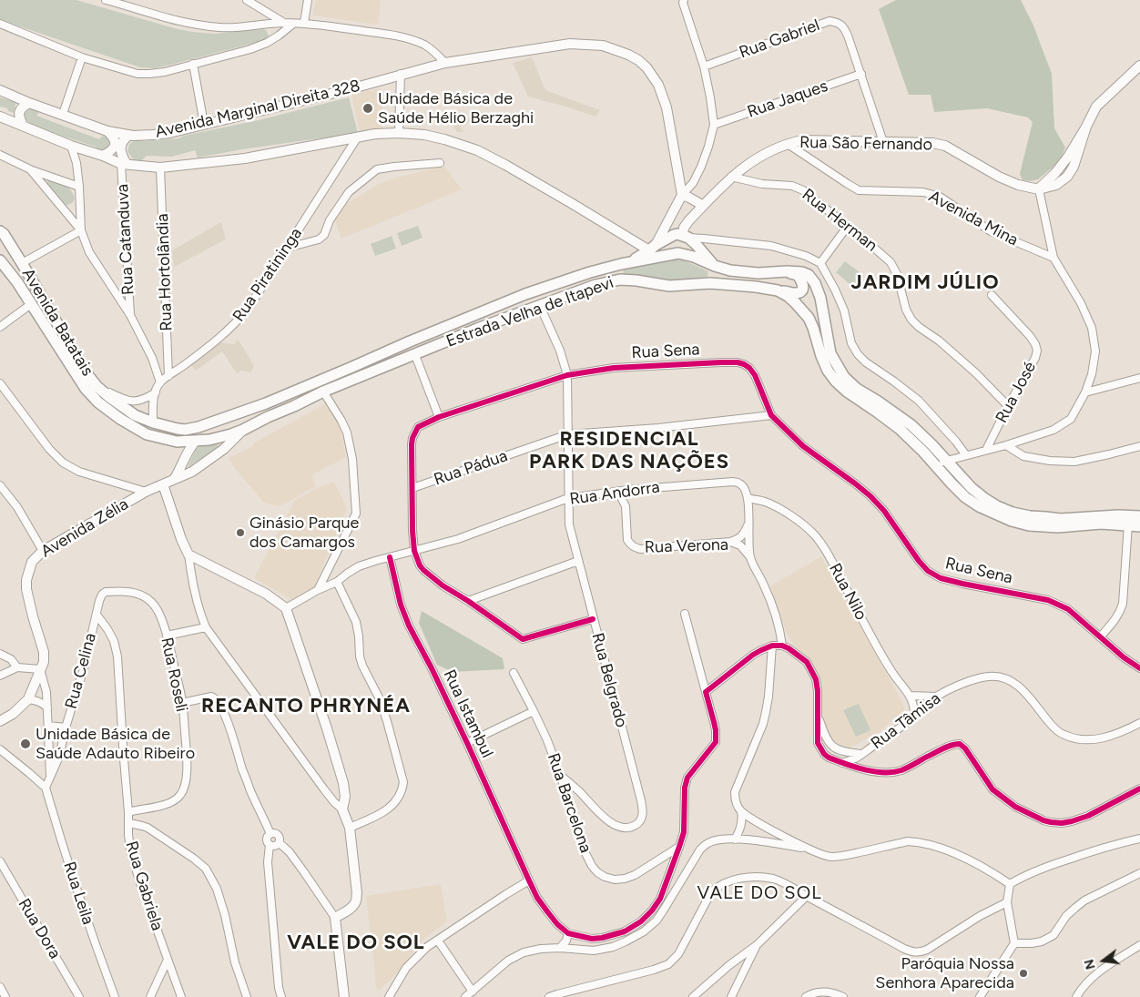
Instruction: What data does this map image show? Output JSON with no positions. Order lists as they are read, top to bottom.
{
  "streets": {
    "main road": [
      "Avenida Marginal Direita 328",
      "Rua São Fernando",
      "Estrada Velha de Itapevi",
      "Avenida Batatais",
      "Avenida Zélia"
    ],
    "street": [
      "Rua Gabriel",
      "Rua Jaques",
      "Avenida Mina",
      "Rua Herman",
      "Rua Catanduva",
      "Rua Hortolândia",
      "Rua Piratininga",
      "Rua Sena",
      "Rua José",
      "Rua Pádua",
      "Rua Andorra",
      "Rua Verona",
      "Rua Nilo",
      "Rua Celina",
      "Rua Roseli",
      "Rua Belgrado",
      "Rua Istambul",
      "Rua Tâmisa",
      "Rua Barcelona",
      "Rua Gabriela",
      "Rua Leila",
      "Rua Dora"
    ]
  },
  "crossings": [
    ["Rua Gabriel", "Rua Jaques"],
    ["Rua Gabriel", "Rua São Fernando"],
    ["Rua São Fernando", "Avenida Mina"],
    ["Rua São Fernando", "Rua Herman"],
    ["Rua Herman", "Rua José"],
    ["Rua Hortolândia", "Rua Piratininga"],
    ["Rua Piratininga", "Avenida Batatais"],
    ["Estrada Velha de Itapevi", "Avenida Batatais"],
    ["Estrada Velha de Itapevi", "Avenida Zélia"],
    ["Estrada Velha de Itapevi", "Rua Belgrado"],
    ["Rua Sena", "Rua Pádua"],
    ["Rua Sena", "Rua Andorra"],
    ["Rua Sena", "Rua Belgrado"],
    ["Rua Pádua", "Rua Belgrado"],
    ["Rua Andorra", "Rua Nilo"],
    ["Rua Andorra", "Rua Belgrado"],
    ["Rua Andorra", "Rua Istambul"],
    ["Rua Nilo", "Rua Tâmisa"],
    ["Rua Celina", "Rua Roseli"],
    ["Rua Celina", "Rua Gabriela"],
    ["Rua Celina", "Rua Leila"],
    ["Rua Roseli", "Rua Gabriela"],
    ["Rua Belgrado", "Rua Barcelona"]
  ],
  "districts": [
    "JARDIM JÚLIO",
    "RESIDENCIAL PARK DAS NAÇÕES",
    "RECANTO PHRYNÉA",
    "VALE DO SOL",
    "VALE DO SOL"
  ],
  "places": [
    "Unidade Básica de Saúde Hélio Berzaghi",
    "Ginásio Parque dos Camargos",
    "Unidade Básica de Saúde Adauto Ribeiro",
    "Paróquia Nossa Senhora Aparecida"
  ],
  "north": "left"
}
